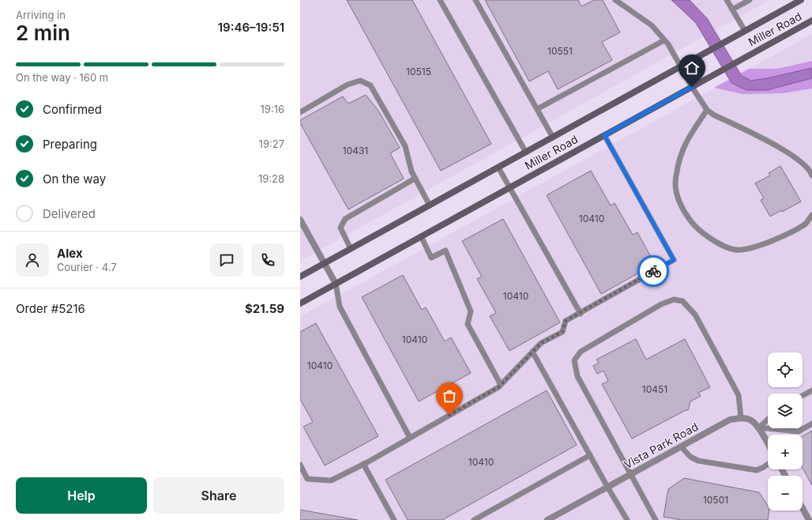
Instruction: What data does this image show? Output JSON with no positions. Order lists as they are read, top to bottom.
{
  "streets": {
    "main road": ["Miller Road"],
    "street": ["Vista Park Road"]
  },
  "house_numbers": [
    "10551",
    "10515",
    "10431",
    "10410",
    "10410",
    "10410",
    "10410",
    "10451",
    "10410",
    "10501"
  ],
  "page": {
    "heading": ["2 min", "Arriving in", "19:46–19:51"],
    "panel": [
      "Alex",
      "Courier · 4.7",
      "Order #5216",
      "$21.59"
    ],
    "bar": "On the way · 160 m",
    "list": [
      ["Confirmed", "19:16"],
      ["Preparing", "19:27"],
      ["On the way", "19:28"],
      "Delivered"
    ],
    "map_buttons": ["+", "−"],
    "buttons": ["Help", "Share"]
  }
}
